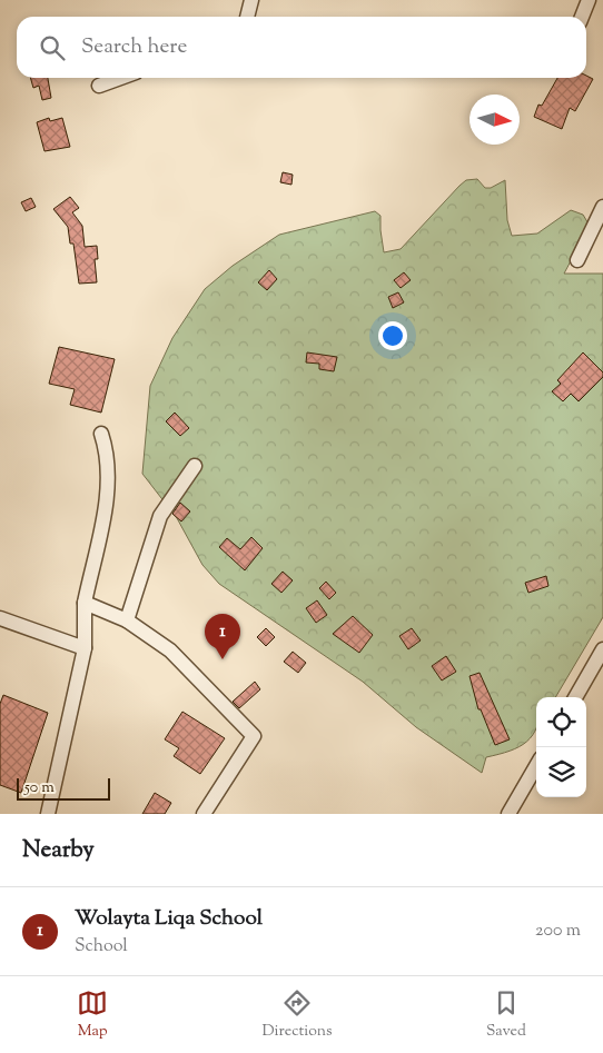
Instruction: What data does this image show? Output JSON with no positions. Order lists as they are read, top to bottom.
{
  "scale_bar": "50 m",
  "north": "right",
  "page": {
    "search": "Search here",
    "pins": "1",
    "scale": "50 m",
    "heading": "Nearby",
    "list": [
      {
        "mark": "1",
        "name": "Wolayta Liqa School",
        "note": "School",
        "value": "200 m"
      }
    ],
    "nav": ["Map", "Directions", "Saved"]
  }
}
